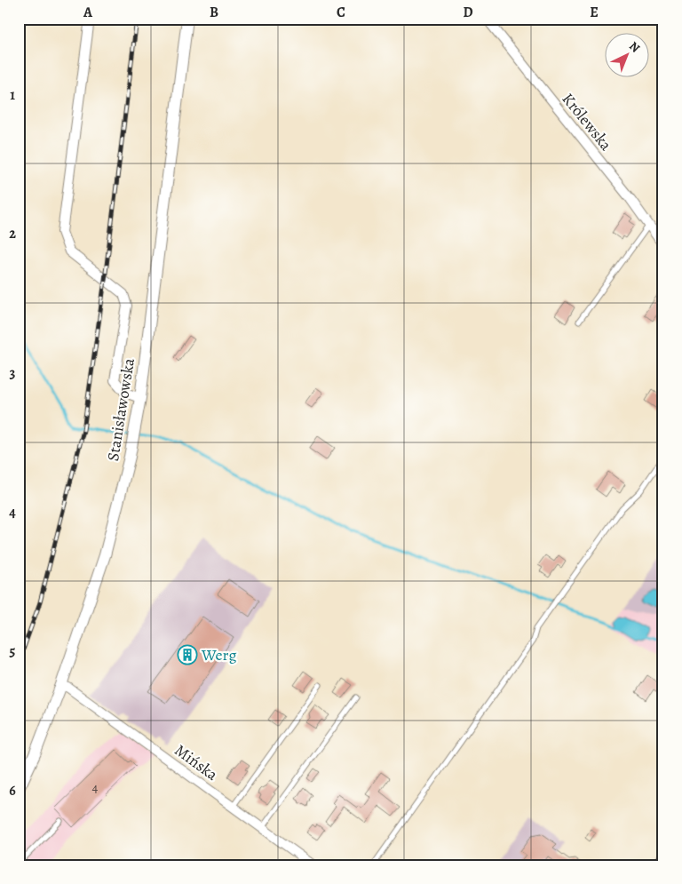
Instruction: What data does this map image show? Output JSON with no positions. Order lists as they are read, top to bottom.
{
  "streets": {
    "street": ["Królewska", "Stanisławowska", "Mińska"]
  },
  "crossings": [
    ["Stanisławowska", "Mińska"]
  ],
  "places": {
    "building": ["Werg"]
  },
  "house_numbers": ["4"],
  "north": "top right",
  "grid": {
    "columns": [
      "A",
      "B",
      "C",
      "D",
      "E"
    ],
    "rows": [
      "1",
      "2",
      "3",
      "4",
      "5",
      "6"
    ]
  }
}
